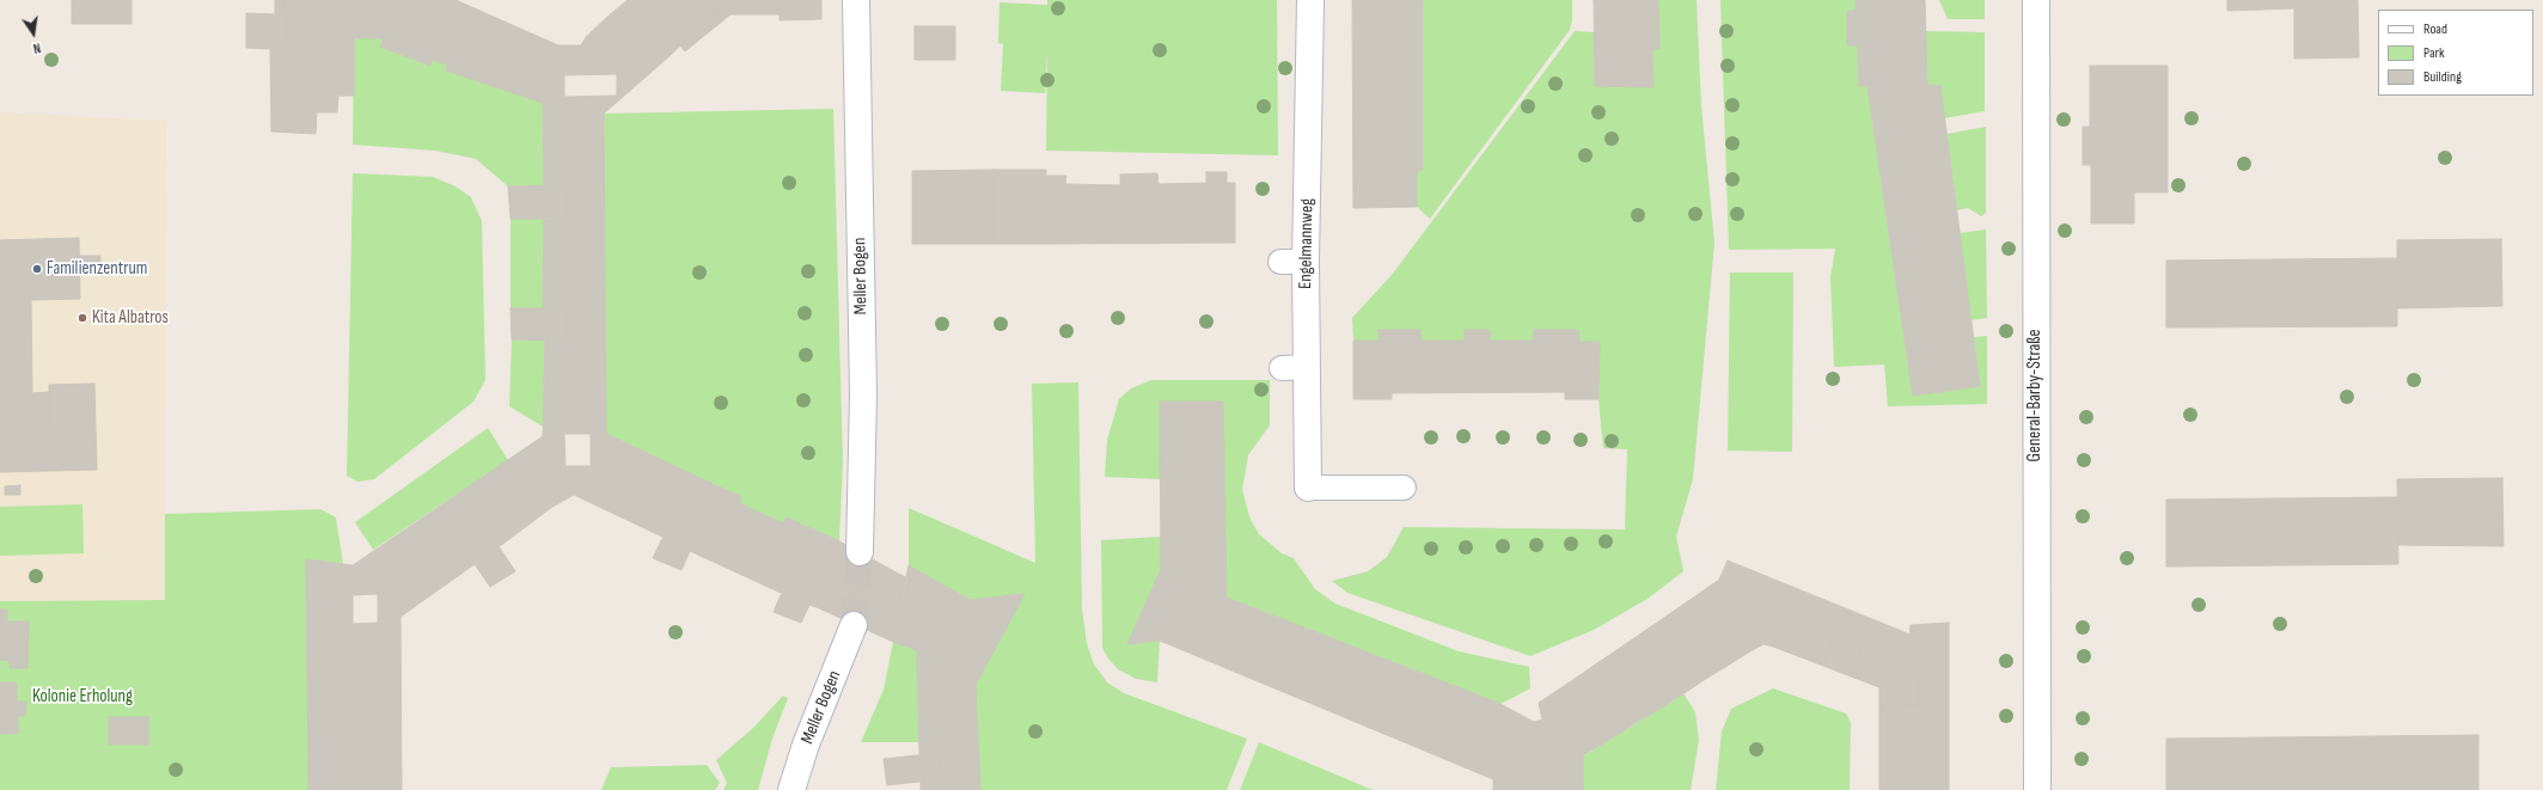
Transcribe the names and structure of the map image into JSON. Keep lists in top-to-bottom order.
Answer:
{
  "streets": {
    "street": ["Engelmannweg", "Meller Bogen", "General-Barby-Straße"]
  },
  "parks": ["Kolonie Erholung"],
  "places": ["Familienzentrum", "Kita Albatros"],
  "legend": ["Road", "Park", "Building"],
  "north": "bottom"
}
